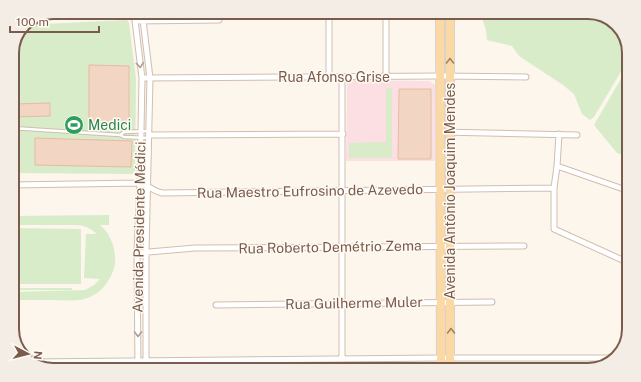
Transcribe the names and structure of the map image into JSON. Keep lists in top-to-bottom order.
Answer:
{
  "streets": {
    "main road": ["Avenida Antônio Joaquim Mendes"],
    "street": [
      "Rua Afonso Grise",
      "Rua Maestro Eufrosino de Azevedo",
      "Avenida Presidente Médici",
      "Rua Roberto Demétrio Zema",
      "Rua Guilherme Muler"
    ]
  },
  "crossings": [
    ["Rua Afonso Grise", "Avenida Antônio Joaquim Mendes"],
    ["Rua Afonso Grise", "Avenida Presidente Médici"],
    ["Rua Maestro Eufrosino de Azevedo", "Avenida Antônio Joaquim Mendes"],
    ["Rua Maestro Eufrosino de Azevedo", "Avenida Presidente Médici"],
    ["Avenida Antônio Joaquim Mendes", "Rua Roberto Demétrio Zema"],
    ["Avenida Antônio Joaquim Mendes", "Rua Guilherme Muler"],
    ["Avenida Presidente Médici", "Rua Roberto Demétrio Zema"]
  ],
  "places": {
    "sports": ["Medici"]
  },
  "scale_bar": "100 m",
  "north": "right"
}
